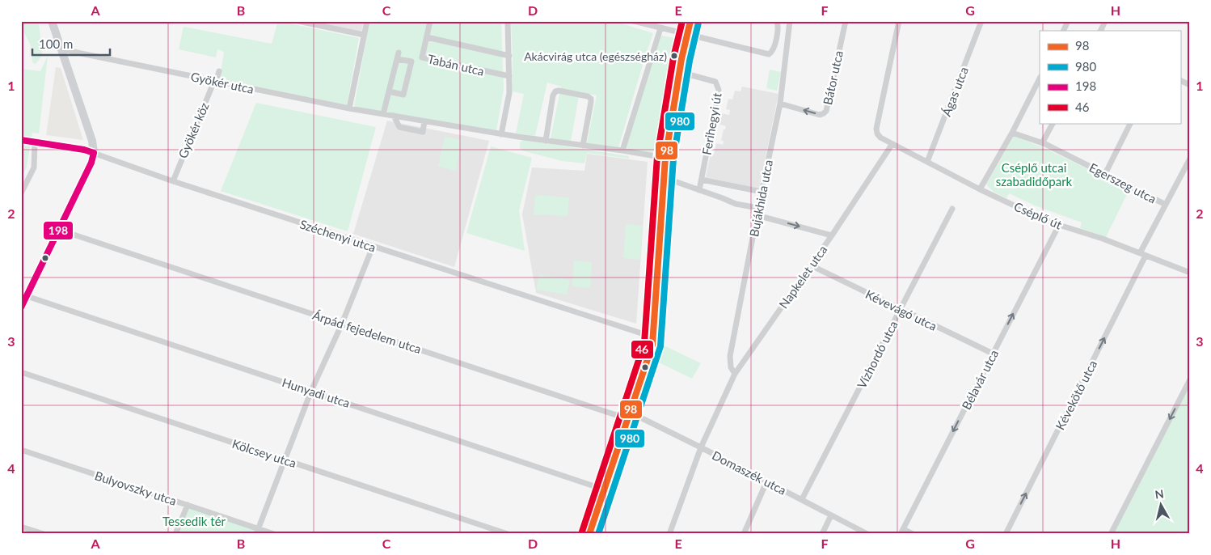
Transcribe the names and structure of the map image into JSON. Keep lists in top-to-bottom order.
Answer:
{
  "streets": {
    "street": [
      "Tabán utca",
      "Bátor utca",
      "Gyökér utca",
      "Ágas utca",
      "Ferihegyi út",
      "Gyökér köz",
      "Egerszeg utca",
      "Bujákhida utca",
      "Cséplő út",
      "Széchenyi utca",
      "Napkelet utca",
      "Kévevágó utca",
      "Árpád fejedelem utca",
      "Vízhordó utca",
      "Bélavár utca",
      "Hunyadi utca",
      "Kévekötő utca",
      "Kölcsey utca",
      "Domaszék utca",
      "Bulyovszky utca"
    ]
  },
  "crossings": [
    ["Bátor utca", "Bujákhida utca"],
    ["Gyökér utca", "Gyökér köz"],
    ["Ágas utca", "Cséplő út"],
    ["Gyökér köz", "Széchenyi utca"],
    ["Egerszeg utca", "Kévekötő utca"],
    ["Bujákhida utca", "Napkelet utca"],
    ["Cséplő út", "Napkelet utca"],
    ["Cséplő út", "Bélavár utca"],
    ["Cséplő út", "Kévekötő utca"],
    ["Napkelet utca", "Kévevágó utca"],
    ["Napkelet utca", "Domaszék utca"],
    ["Kévevágó utca", "Vízhordó utca"],
    ["Kévevágó utca", "Bélavár utca"],
    ["Árpád fejedelem utca", "Domaszék utca"],
    ["Vízhordó utca", "Domaszék utca"]
  ],
  "one_way": ["Kévekötő utca"],
  "parks": ["Cséplő utcai szabadidőpark", "Tessedik tér"],
  "places": ["Akácvirág utca (egészségház)"],
  "lines": [
    "transit line 98",
    "transit line 46",
    "transit line 980",
    "transit line 198"
  ],
  "legend": [
    "98",
    "980",
    "198",
    "46"
  ],
  "scale_bar": "100 m",
  "north": "top",
  "grid": {
    "columns": [
      "A",
      "B",
      "C",
      "D",
      "E",
      "F",
      "G",
      "H"
    ],
    "rows": [
      "1",
      "2",
      "3",
      "4"
    ]
  }
}
